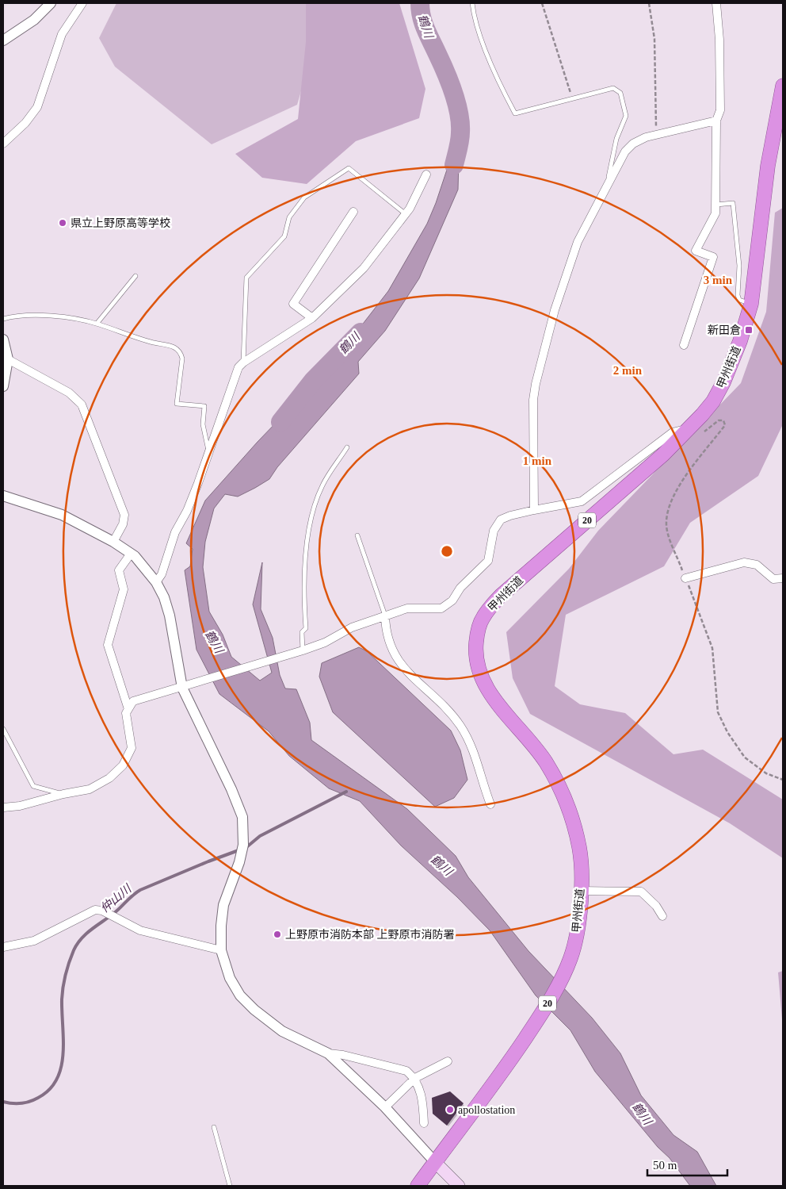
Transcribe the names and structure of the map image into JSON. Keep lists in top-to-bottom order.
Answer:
{
  "streets": {
    "highway": ["甲州街道", "20"]
  },
  "water": ["鶴川", "仲山川"],
  "places": {
    "other": ["県立上野原高等学校", "上野原市消防本部 上野原市消防署", "apollostation"],
    "transit": ["新田倉"]
  },
  "scale_bar": "50 m",
  "rings": ["3 min", "2 min", "1 min"]
}
